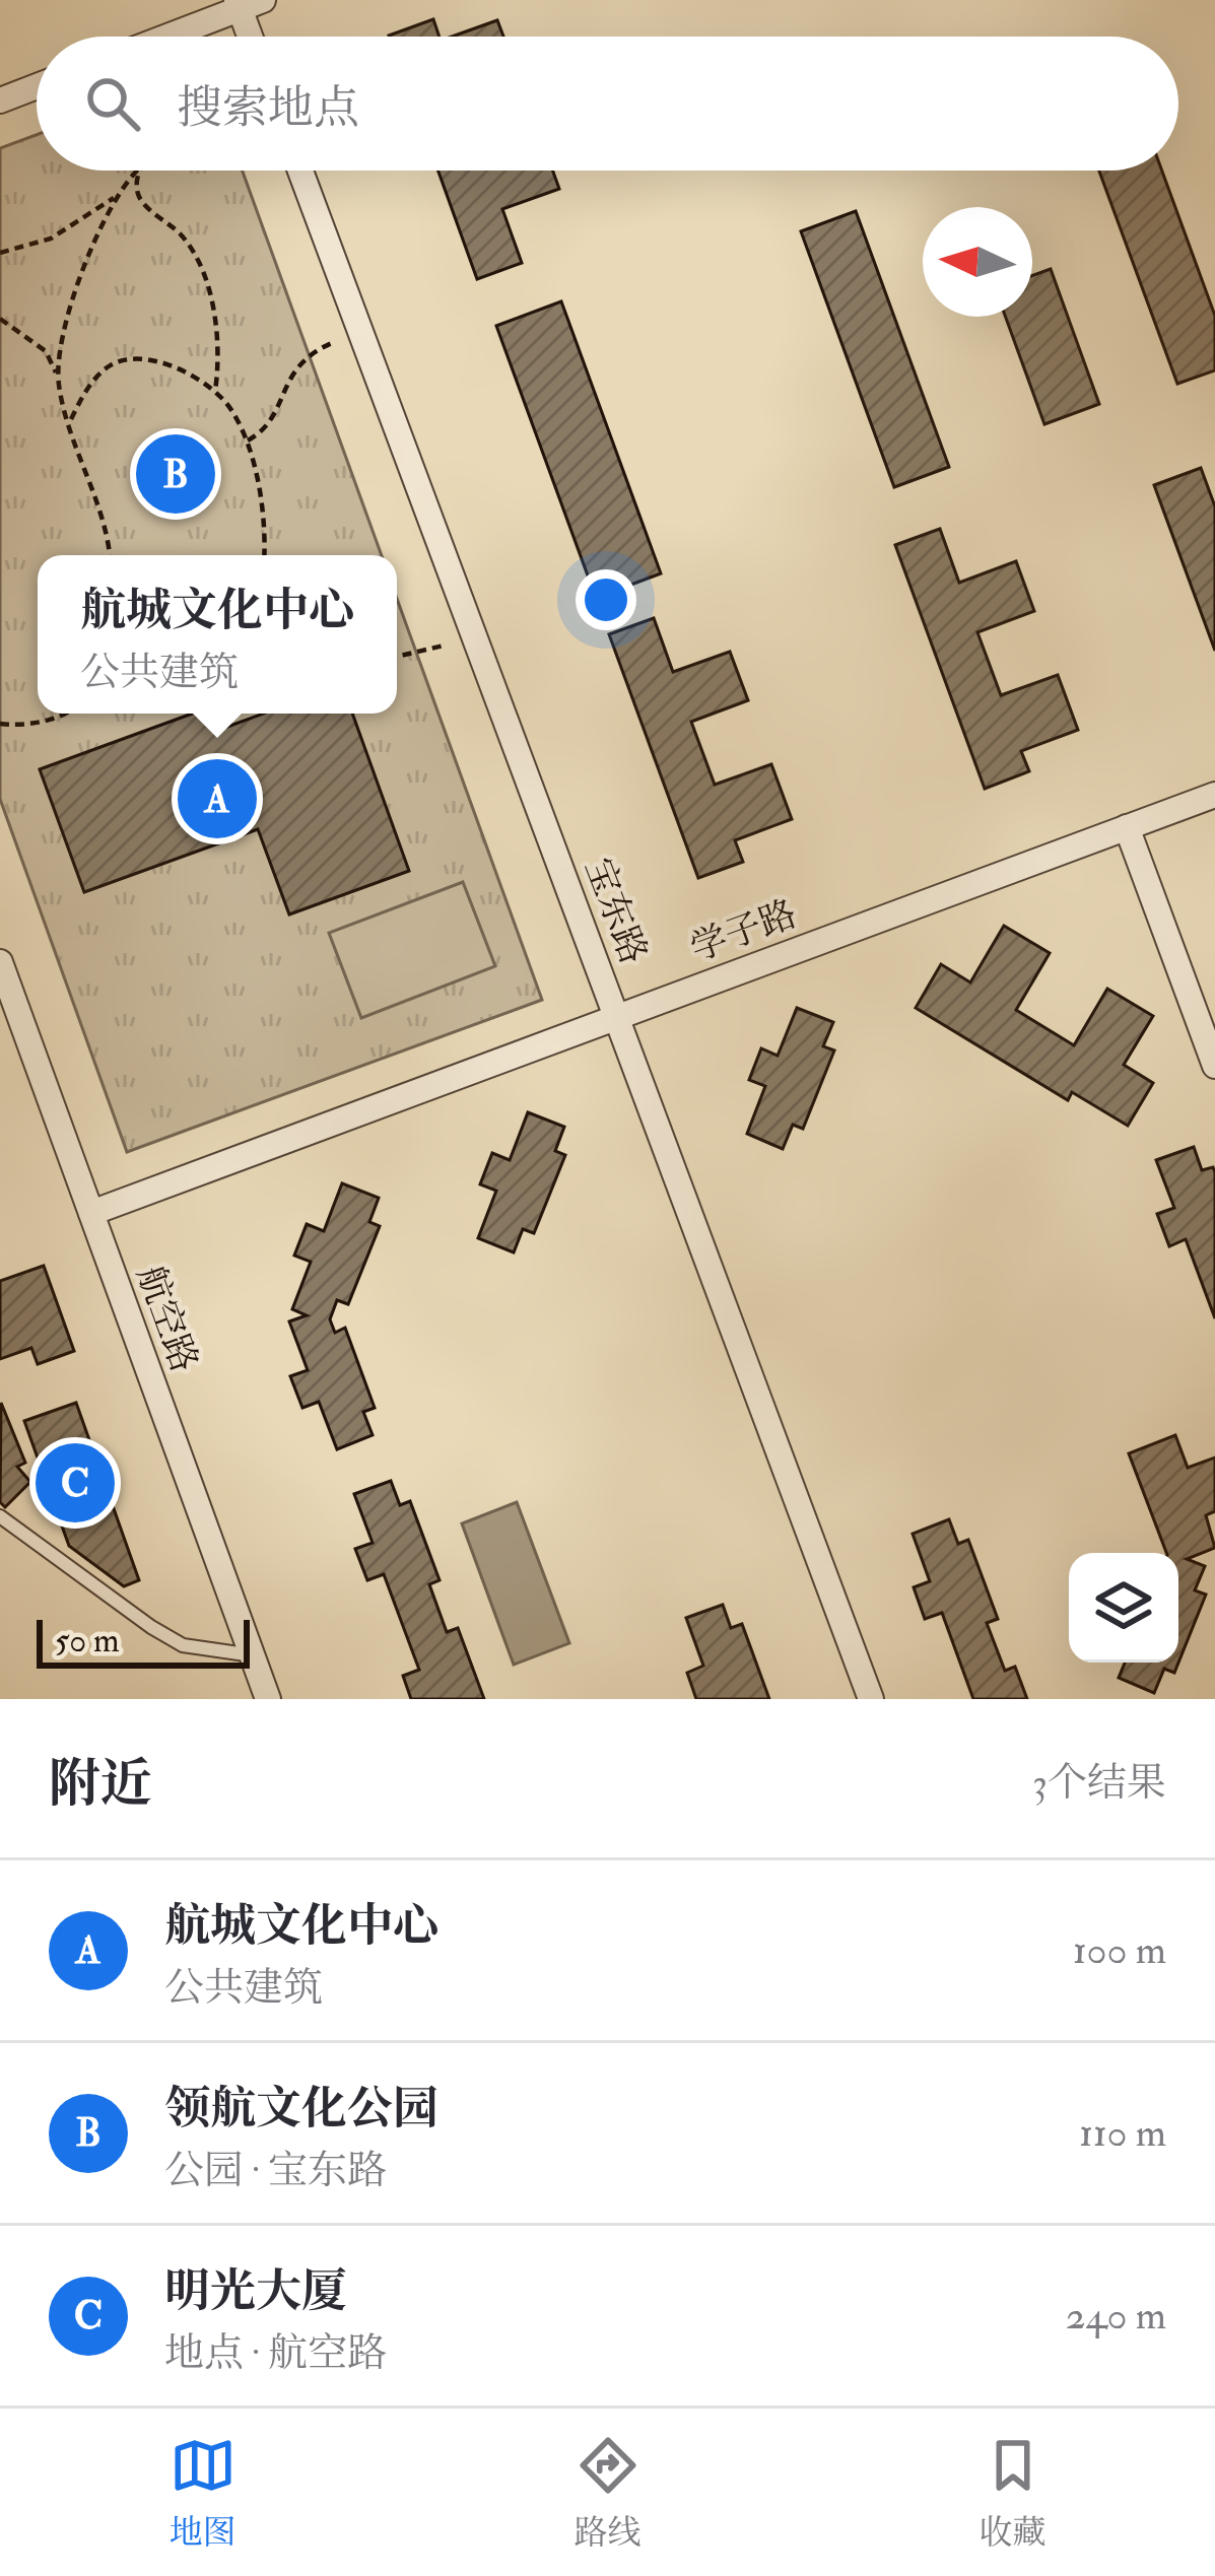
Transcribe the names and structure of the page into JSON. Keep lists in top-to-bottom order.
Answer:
{
  "streets": {
    "street": ["宝东路", "学子路", "航空路"]
  },
  "crossings": [
    ["宝东路", "学子路"],
    ["学子路", "航空路"]
  ],
  "scale_bar": "50 m",
  "north": "left",
  "page": {
    "search": "搜索地点",
    "pins": ["B", "A", "C"],
    "popup": ["航城文化中心", "公共建筑"],
    "scale": "50 m",
    "heading": ["附近", "3个结果"],
    "list": [
      {
        "mark": "A",
        "name": "航城文化中心",
        "note": "公共建筑",
        "value": "100 m"
      },
      {
        "mark": "B",
        "name": "领航文化公园",
        "note": "公园 · 宝东路",
        "value": "110 m"
      },
      {
        "mark": "C",
        "name": "明光大厦",
        "note": "地点 · 航空路",
        "value": "240 m"
      }
    ],
    "nav": ["地图", "路线", "收藏"]
  }
}
